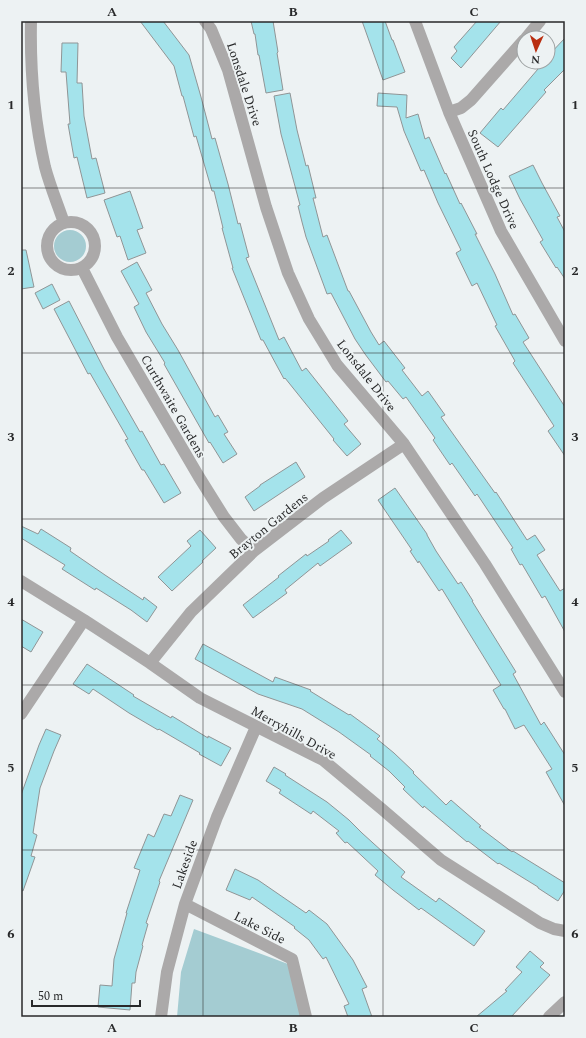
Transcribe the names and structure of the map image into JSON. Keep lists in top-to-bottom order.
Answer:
{
  "streets": {
    "street": [
      "Lonsdale Drive",
      "South Lodge Drive",
      "Curthwaite Gardens",
      "Brayton Gardens",
      "Merryhills Drive",
      "Lakeside",
      "Lake Side"
    ]
  },
  "crossings": [
    ["Lonsdale Drive", "Brayton Gardens"],
    ["Curthwaite Gardens", "Brayton Gardens"],
    ["Brayton Gardens", "Merryhills Drive"],
    ["Merryhills Drive", "Lakeside"],
    ["Lakeside", "Lake Side"]
  ],
  "scale_bar": "50 m",
  "north": "bottom",
  "grid": {
    "columns": ["A", "B", "C"],
    "rows": [
      "1",
      "2",
      "3",
      "4",
      "5",
      "6"
    ]
  }
}
